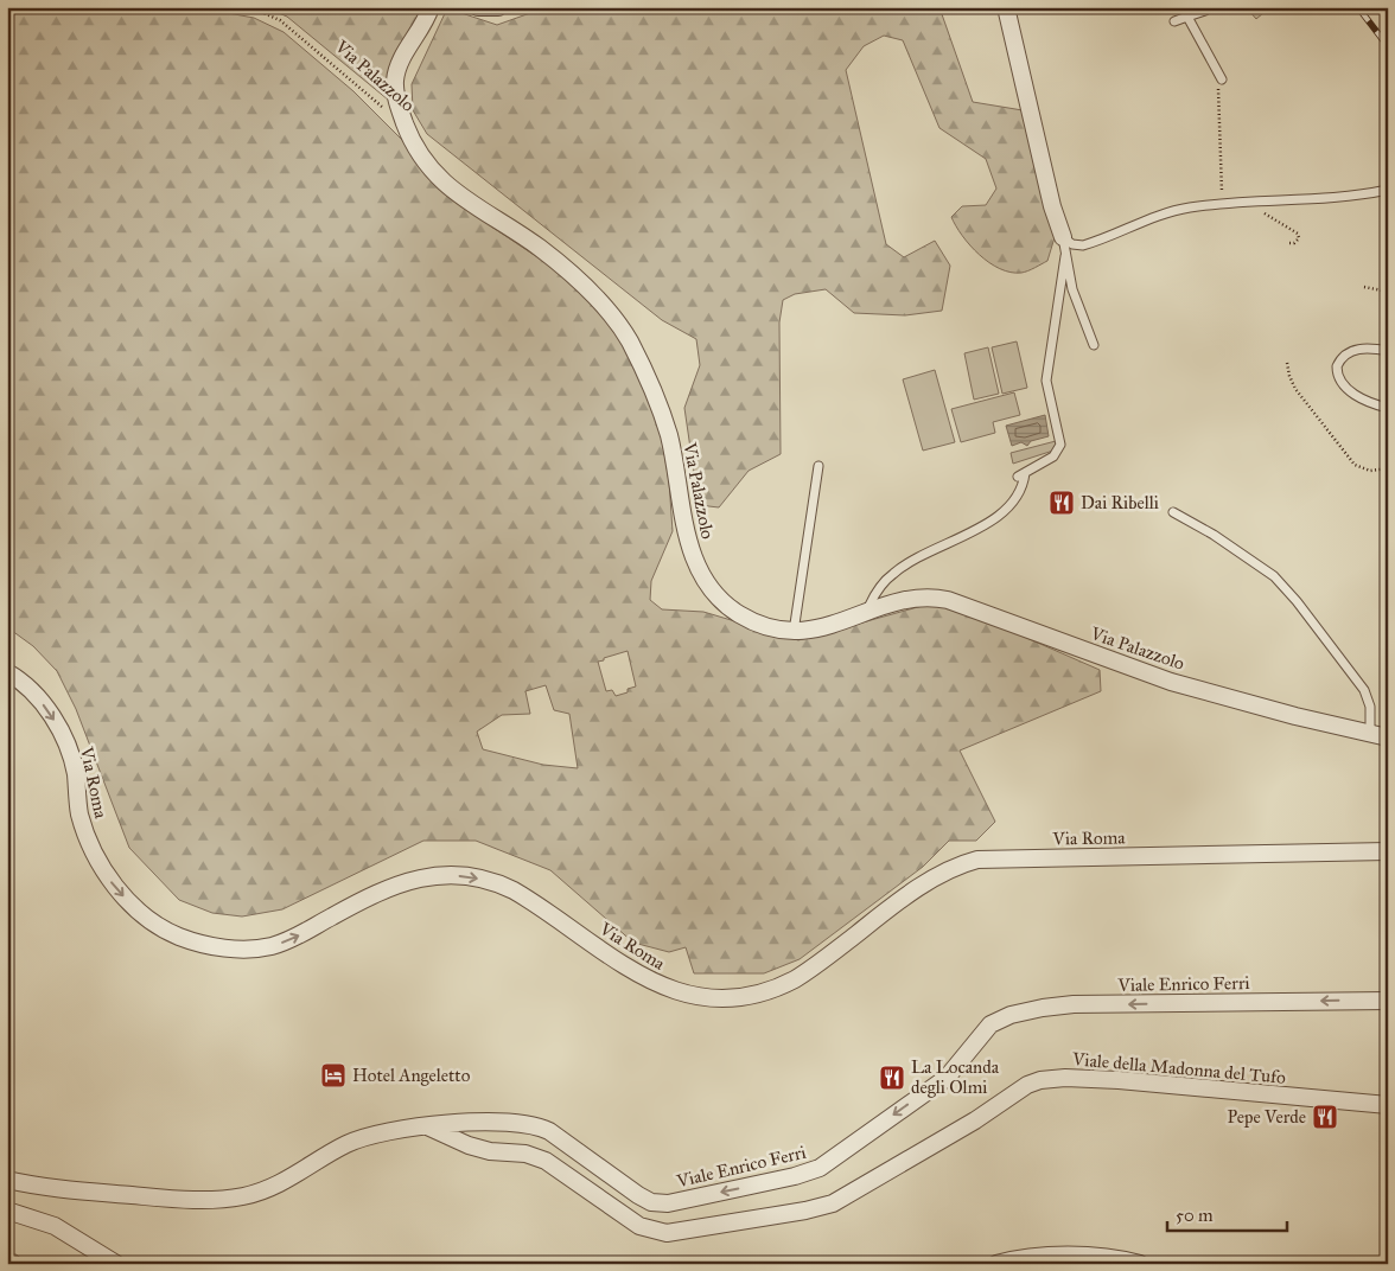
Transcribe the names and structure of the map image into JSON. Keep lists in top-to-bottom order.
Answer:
{
  "streets": {
    "street": [
      "Via Palazzolo",
      "Via Roma",
      "Viale Enrico Ferri",
      "Viale della Madonna del Tufo"
    ]
  },
  "crossings": [
    ["Viale Enrico Ferri", "Viale della Madonna del Tufo"]
  ],
  "one_way": ["Via Roma", "Viale Enrico Ferri"],
  "places": {
    "restaurant": ["Dai Ribelli", "La Locanda degli Olmi", "Pepe Verde"],
    "hotel": ["Hotel Angeletto"]
  },
  "scale_bar": "50 m"
}
